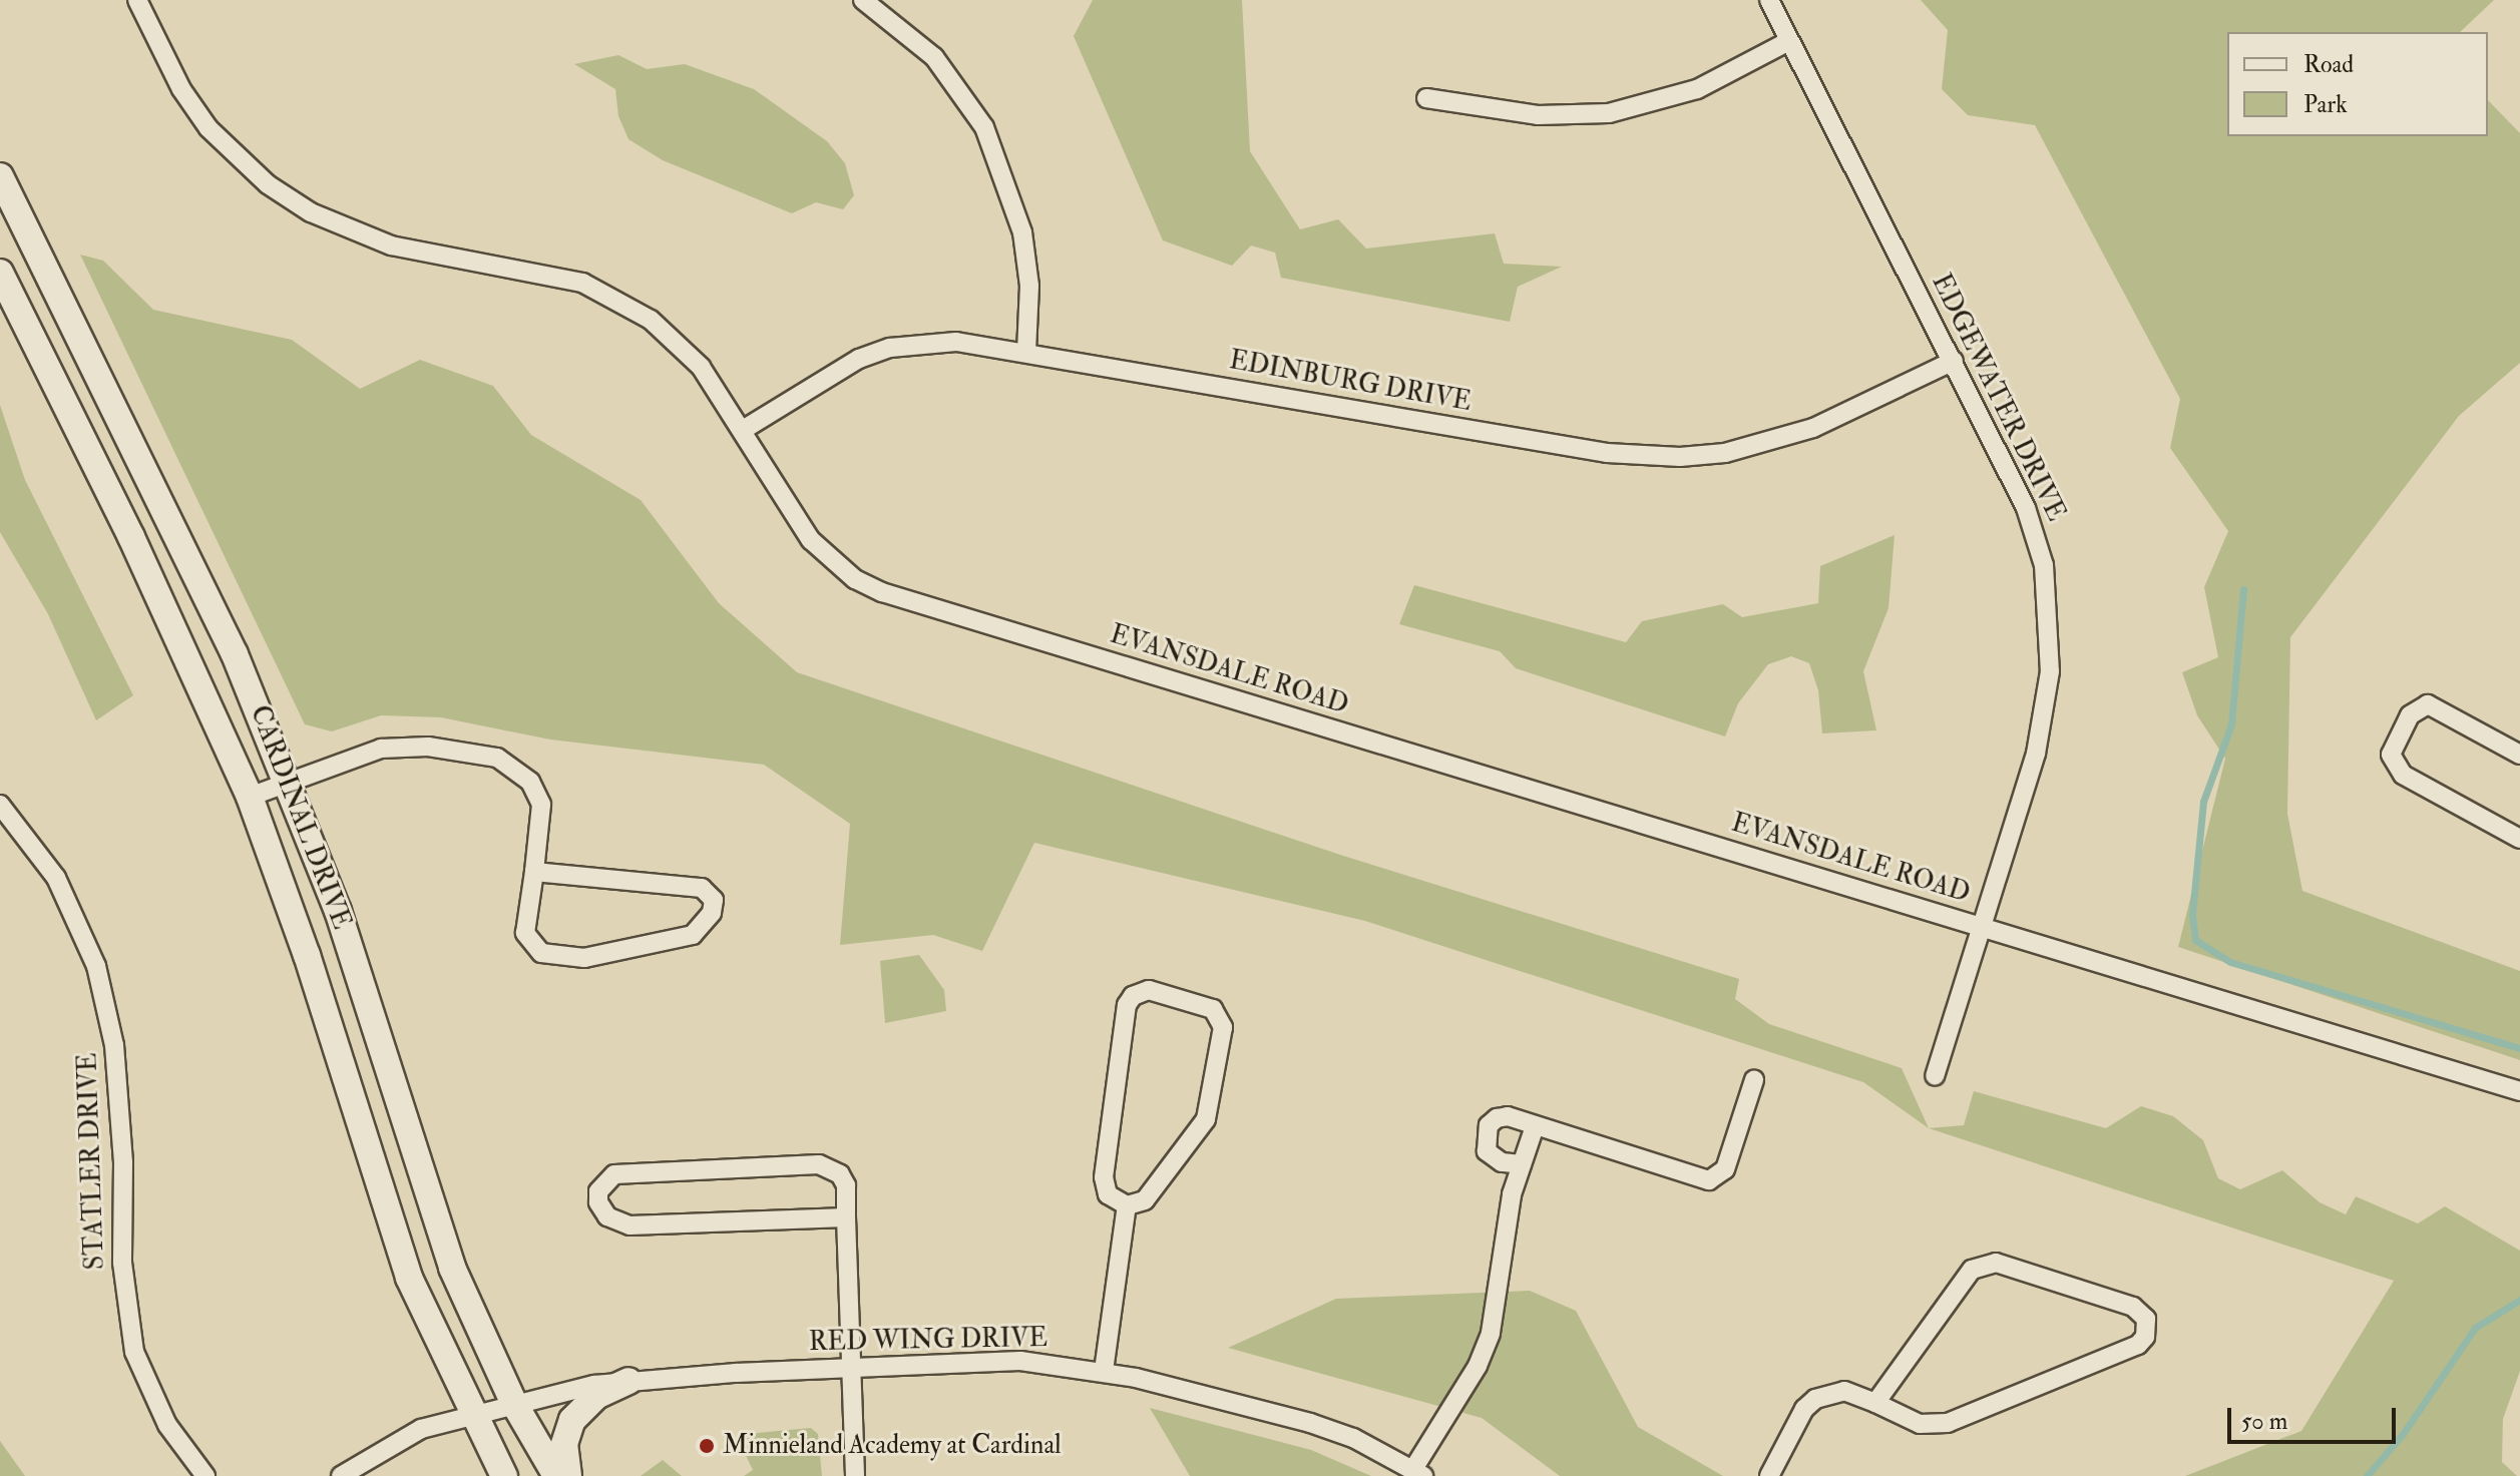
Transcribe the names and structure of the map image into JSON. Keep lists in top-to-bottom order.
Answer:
{
  "streets": {
    "main road": ["CARDINAL DRIVE"],
    "street": [
      "EDINBURG DRIVE",
      "EDGEWATER DRIVE",
      "EVANSDALE ROAD",
      "STATLER DRIVE",
      "RED WING DRIVE"
    ]
  },
  "crossings": [
    ["EDINBURG DRIVE", "EDGEWATER DRIVE"],
    ["EDINBURG DRIVE", "EVANSDALE ROAD"],
    ["EDGEWATER DRIVE", "EVANSDALE ROAD"],
    ["CARDINAL DRIVE", "RED WING DRIVE"]
  ],
  "places": ["Minnieland Academy at Cardinal"],
  "legend": ["Road", "Park"],
  "scale_bar": "50 m"
}
